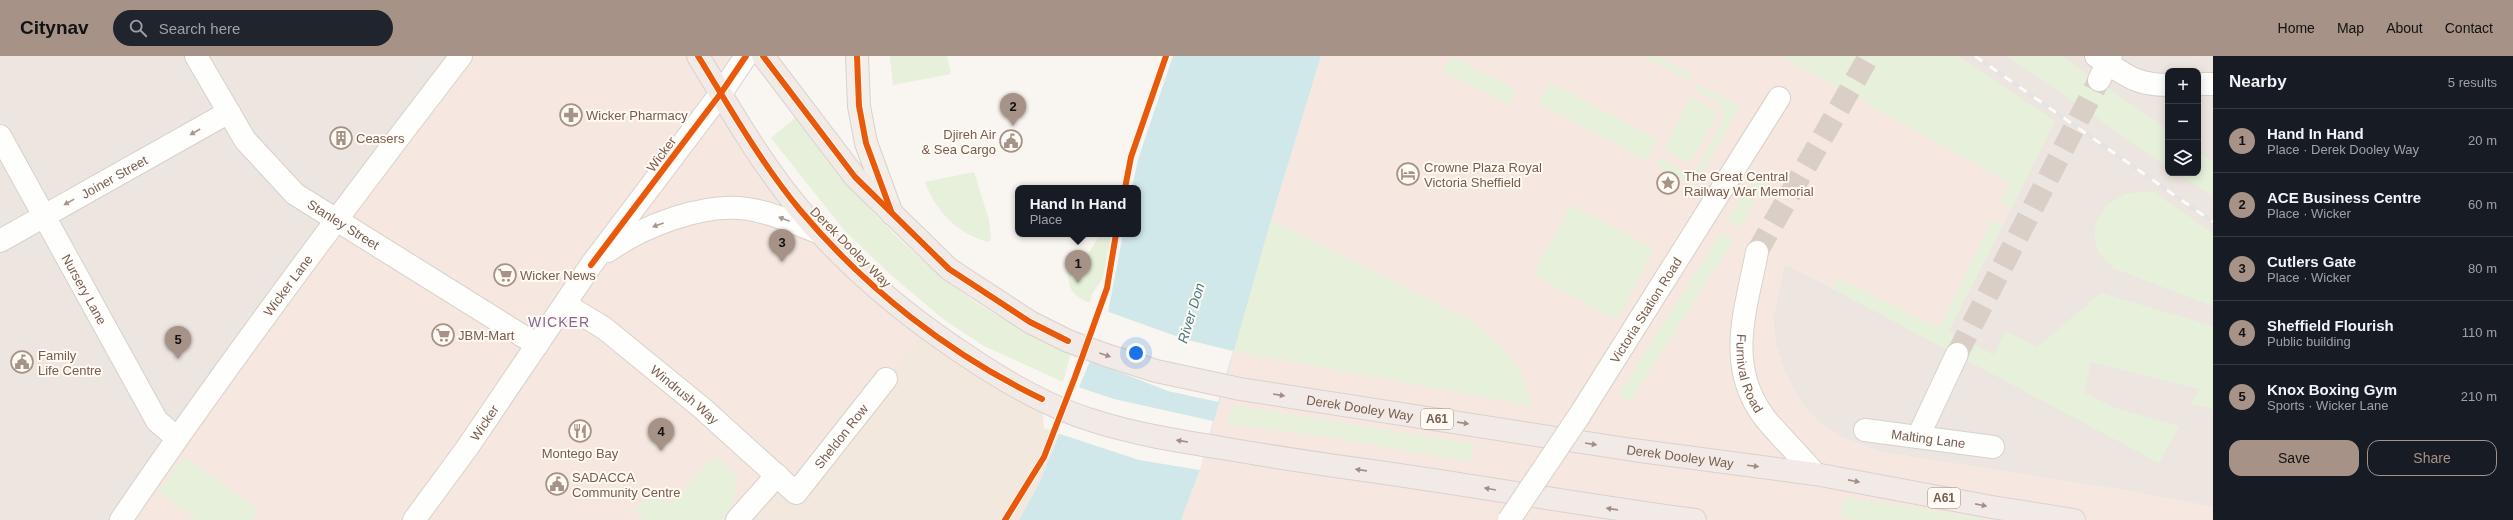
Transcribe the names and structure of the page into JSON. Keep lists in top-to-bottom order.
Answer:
{
  "streets": {
    "highway": ["Derek Dooley Way", "A61"],
    "street": [
      "Wicker",
      "Joiner Street",
      "Stanley Street",
      "Wicker Lane",
      "Nursery Lane",
      "Victoria Station Road",
      "Furnival Road",
      "Windrush Way",
      "Sheldon Row",
      "Malting Lane"
    ]
  },
  "crossings": [
    ["Wicker", "Stanley Street"],
    ["Wicker", "Derek Dooley Way"],
    ["Wicker", "Windrush Way"],
    ["Joiner Street", "Stanley Street"],
    ["Joiner Street", "Nursery Lane"],
    ["Stanley Street", "Wicker Lane"],
    ["Derek Dooley Way", "Furnival Road"],
    ["Wicker Lane", "Nursery Lane"],
    ["Windrush Way", "Sheldon Row"]
  ],
  "one_way": ["Joiner Street"],
  "districts": ["WICKER"],
  "water": ["River Don"],
  "places": {
    "pharmacy": ["Wicker Pharmacy"],
    "building": ["Ceasers"],
    "public building": ["Djireh Air & Sea Cargo", "Family Life Centre", "SADACCA Community Centre"],
    "hotel": ["Crowne Plaza Royal Victoria Sheffield"],
    "place": ["The Great Central Railway War Memorial"],
    "supermarket": ["Wicker News", "JBM-Mart"],
    "restaurant": ["Montego Bay"]
  },
  "page": {
    "header": "Citynav",
    "search": "Search here",
    "nav": [
      "Home",
      "Map",
      "About",
      "Contact"
    ],
    "heading": ["Nearby", "5 results"],
    "map_buttons": ["+", "−"],
    "pins": [
      "2",
      "3",
      "1",
      "5",
      "4"
    ],
    "list": [
      {
        "mark": "1",
        "name": "Hand In Hand",
        "note": "Place · Derek Dooley Way",
        "value": "20 m"
      },
      {
        "mark": "2",
        "name": "ACE Business Centre",
        "note": "Place · Wicker",
        "value": "60 m"
      },
      {
        "mark": "3",
        "name": "Cutlers Gate",
        "note": "Place · Wicker",
        "value": "80 m"
      },
      {
        "mark": "4",
        "name": "Sheffield Flourish",
        "note": "Public building",
        "value": "110 m"
      },
      {
        "mark": "5",
        "name": "Knox Boxing Gym",
        "note": "Sports · Wicker Lane",
        "value": "210 m"
      }
    ],
    "popup": ["Hand In Hand", "Place"],
    "buttons": ["Save", "Share"]
  }
}
